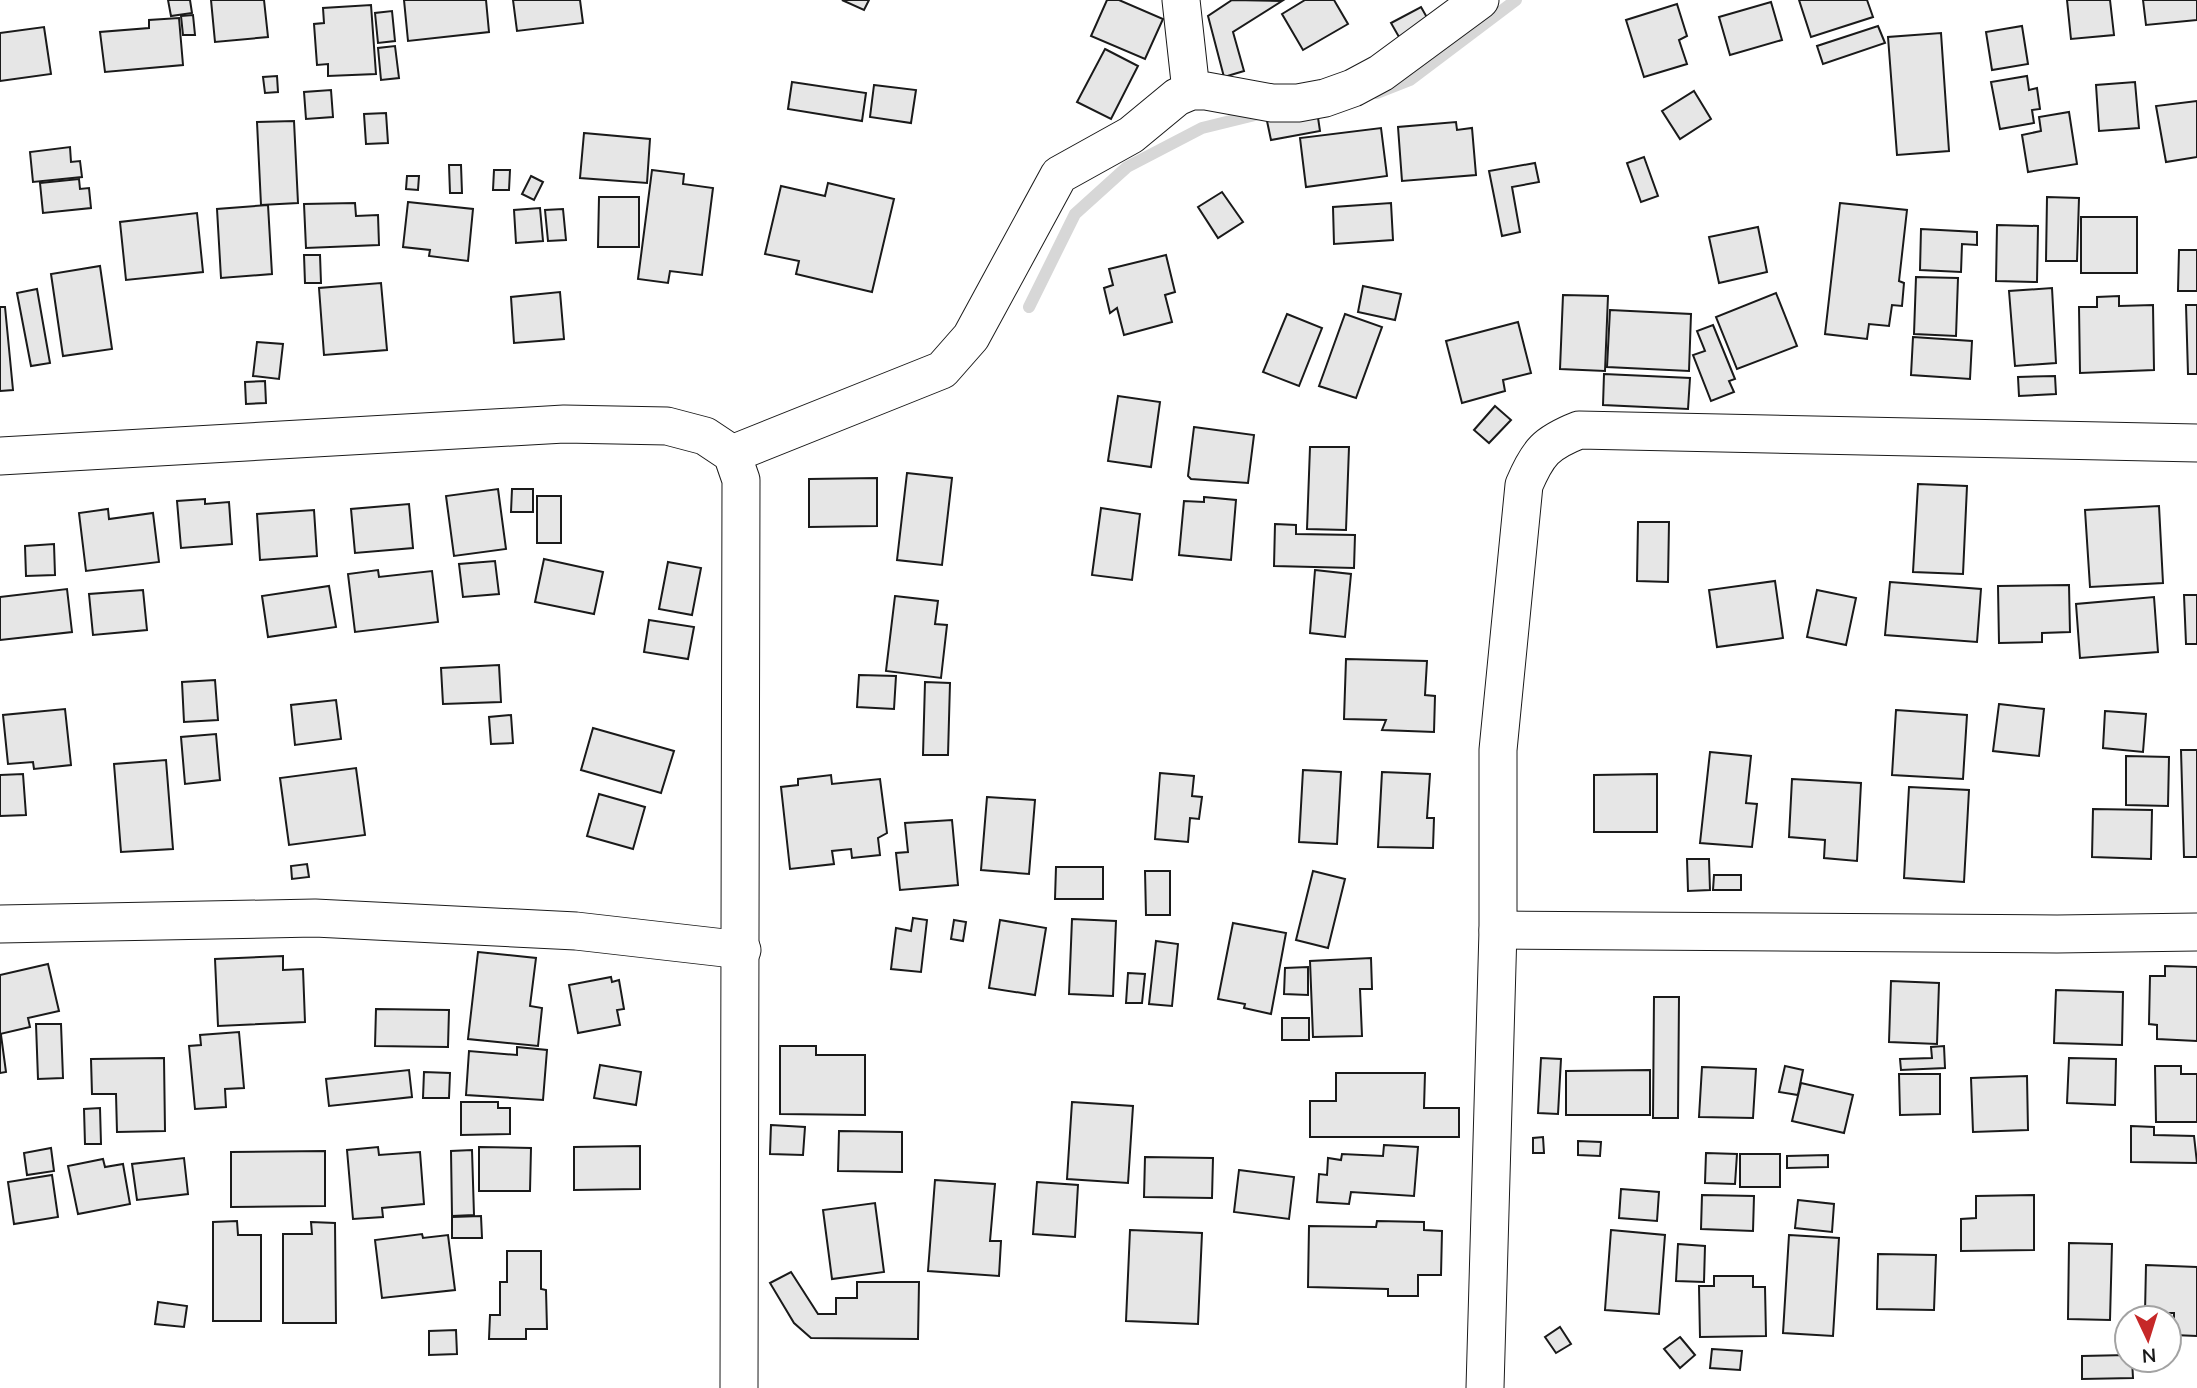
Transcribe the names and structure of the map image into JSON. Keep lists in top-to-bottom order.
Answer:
{
  "north": "bottom"
}
